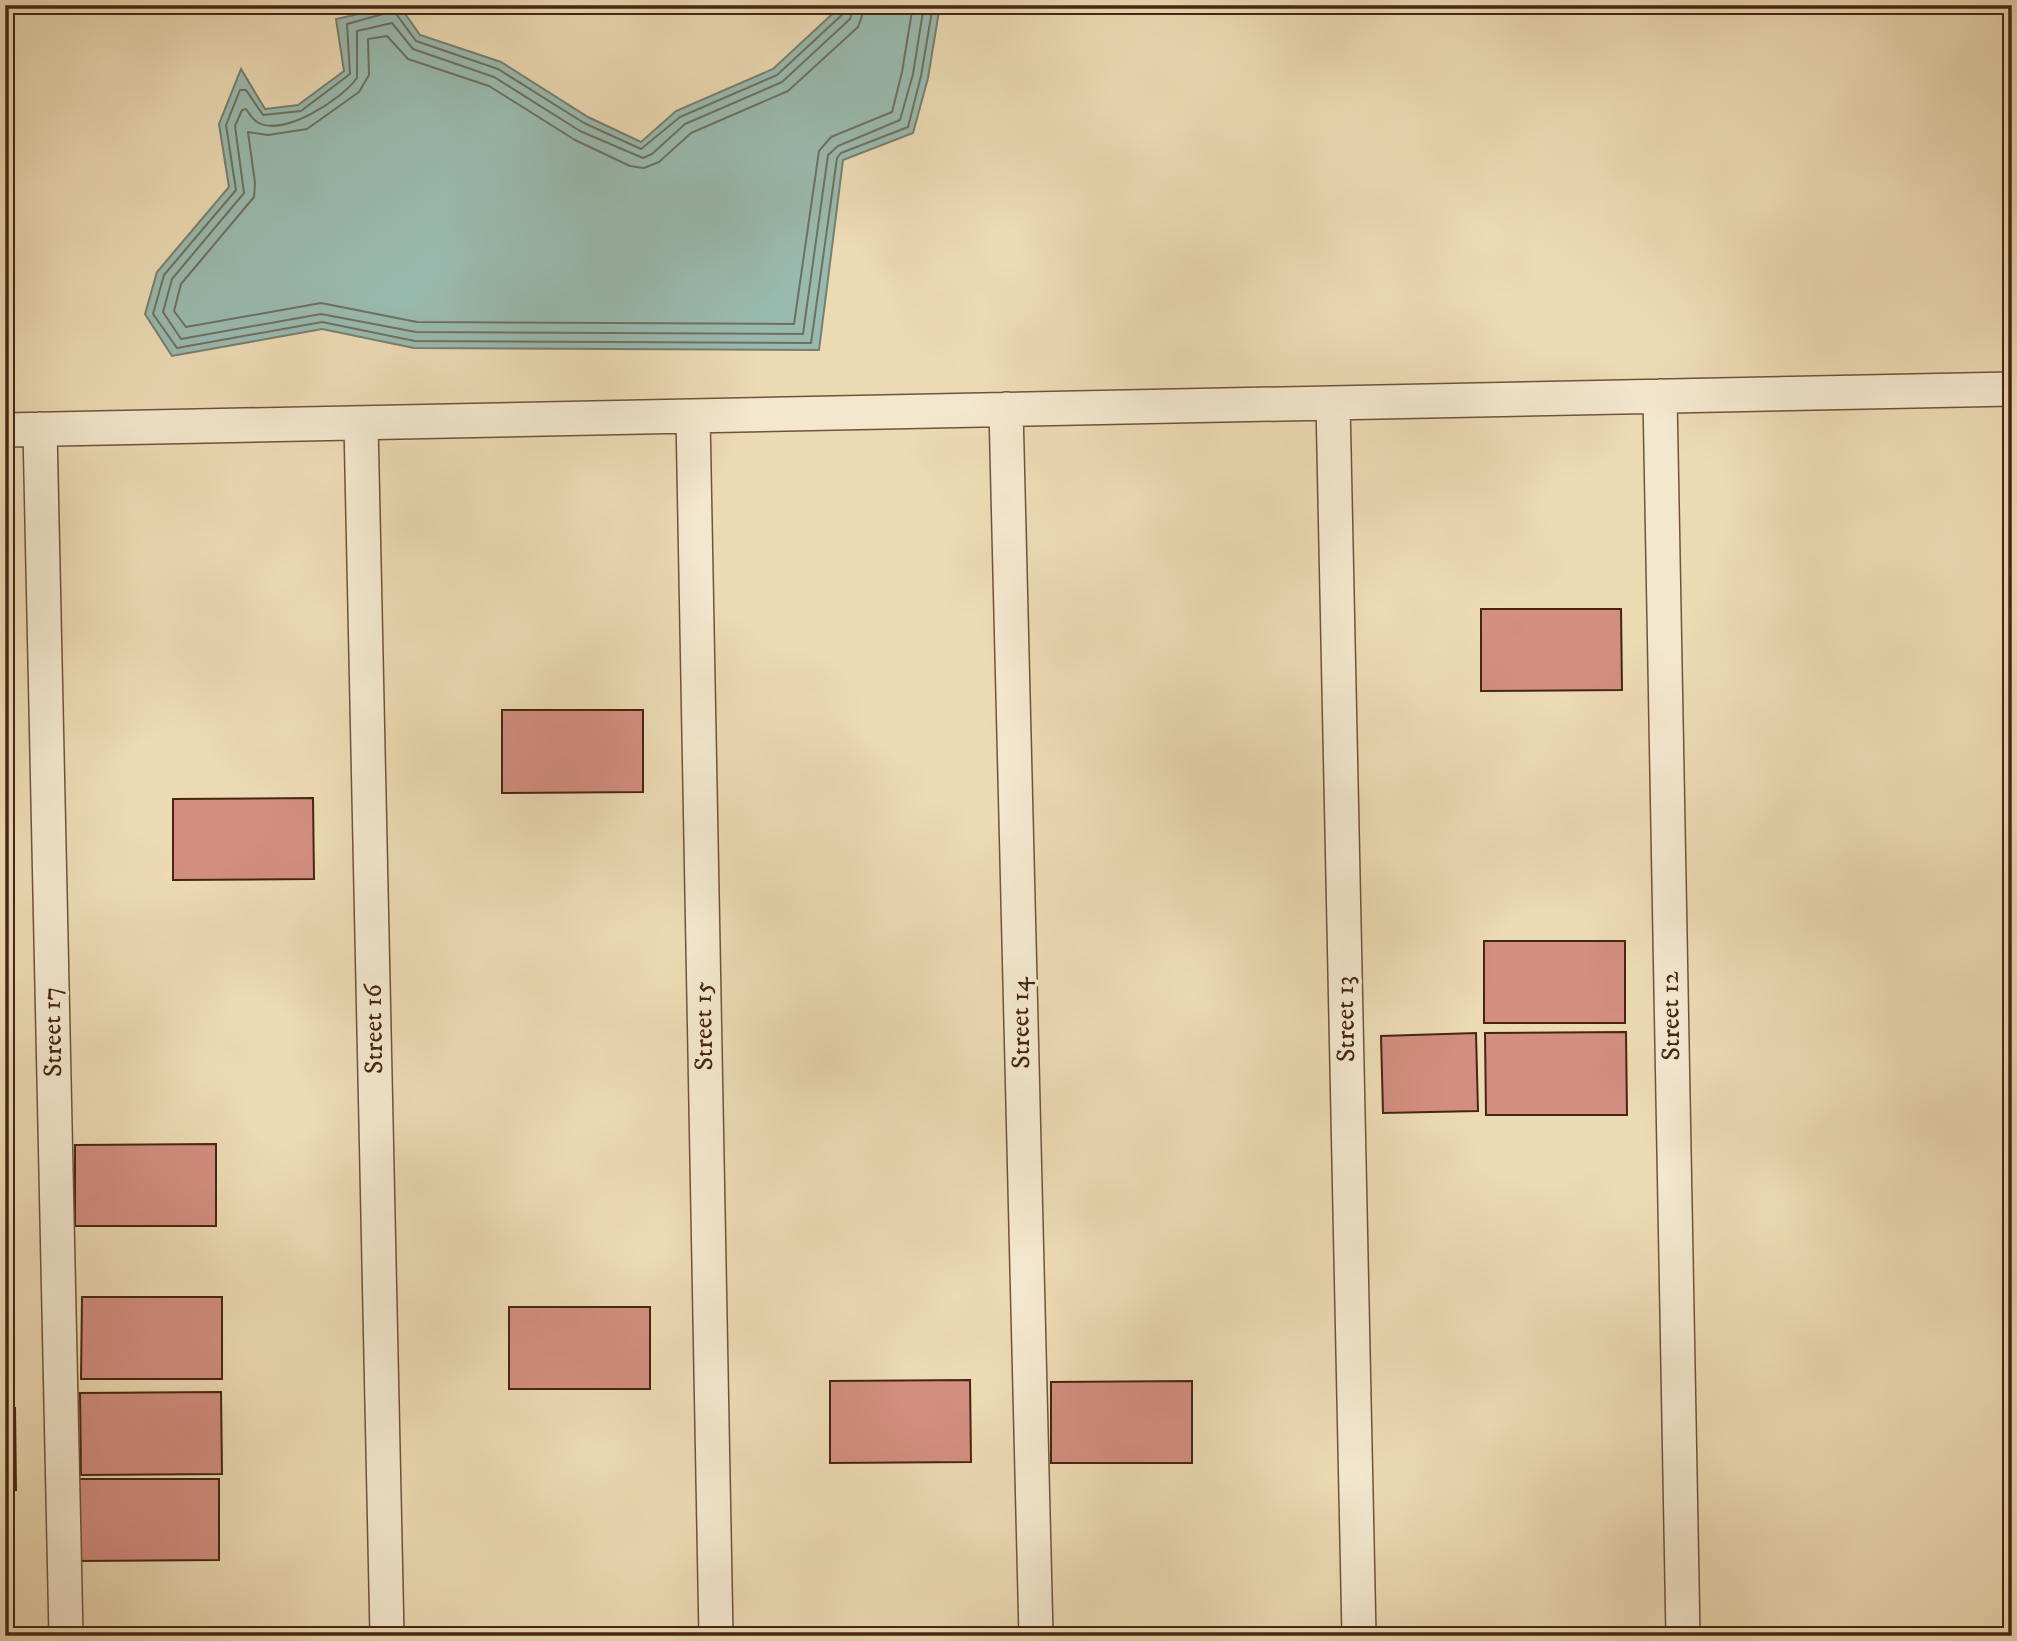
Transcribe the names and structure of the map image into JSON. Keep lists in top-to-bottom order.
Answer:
{
  "streets": {
    "street": [
      "Street 12",
      "Street 13",
      "Street 14",
      "Street 15",
      "Street 16",
      "Street 17"
    ]
  }
}
